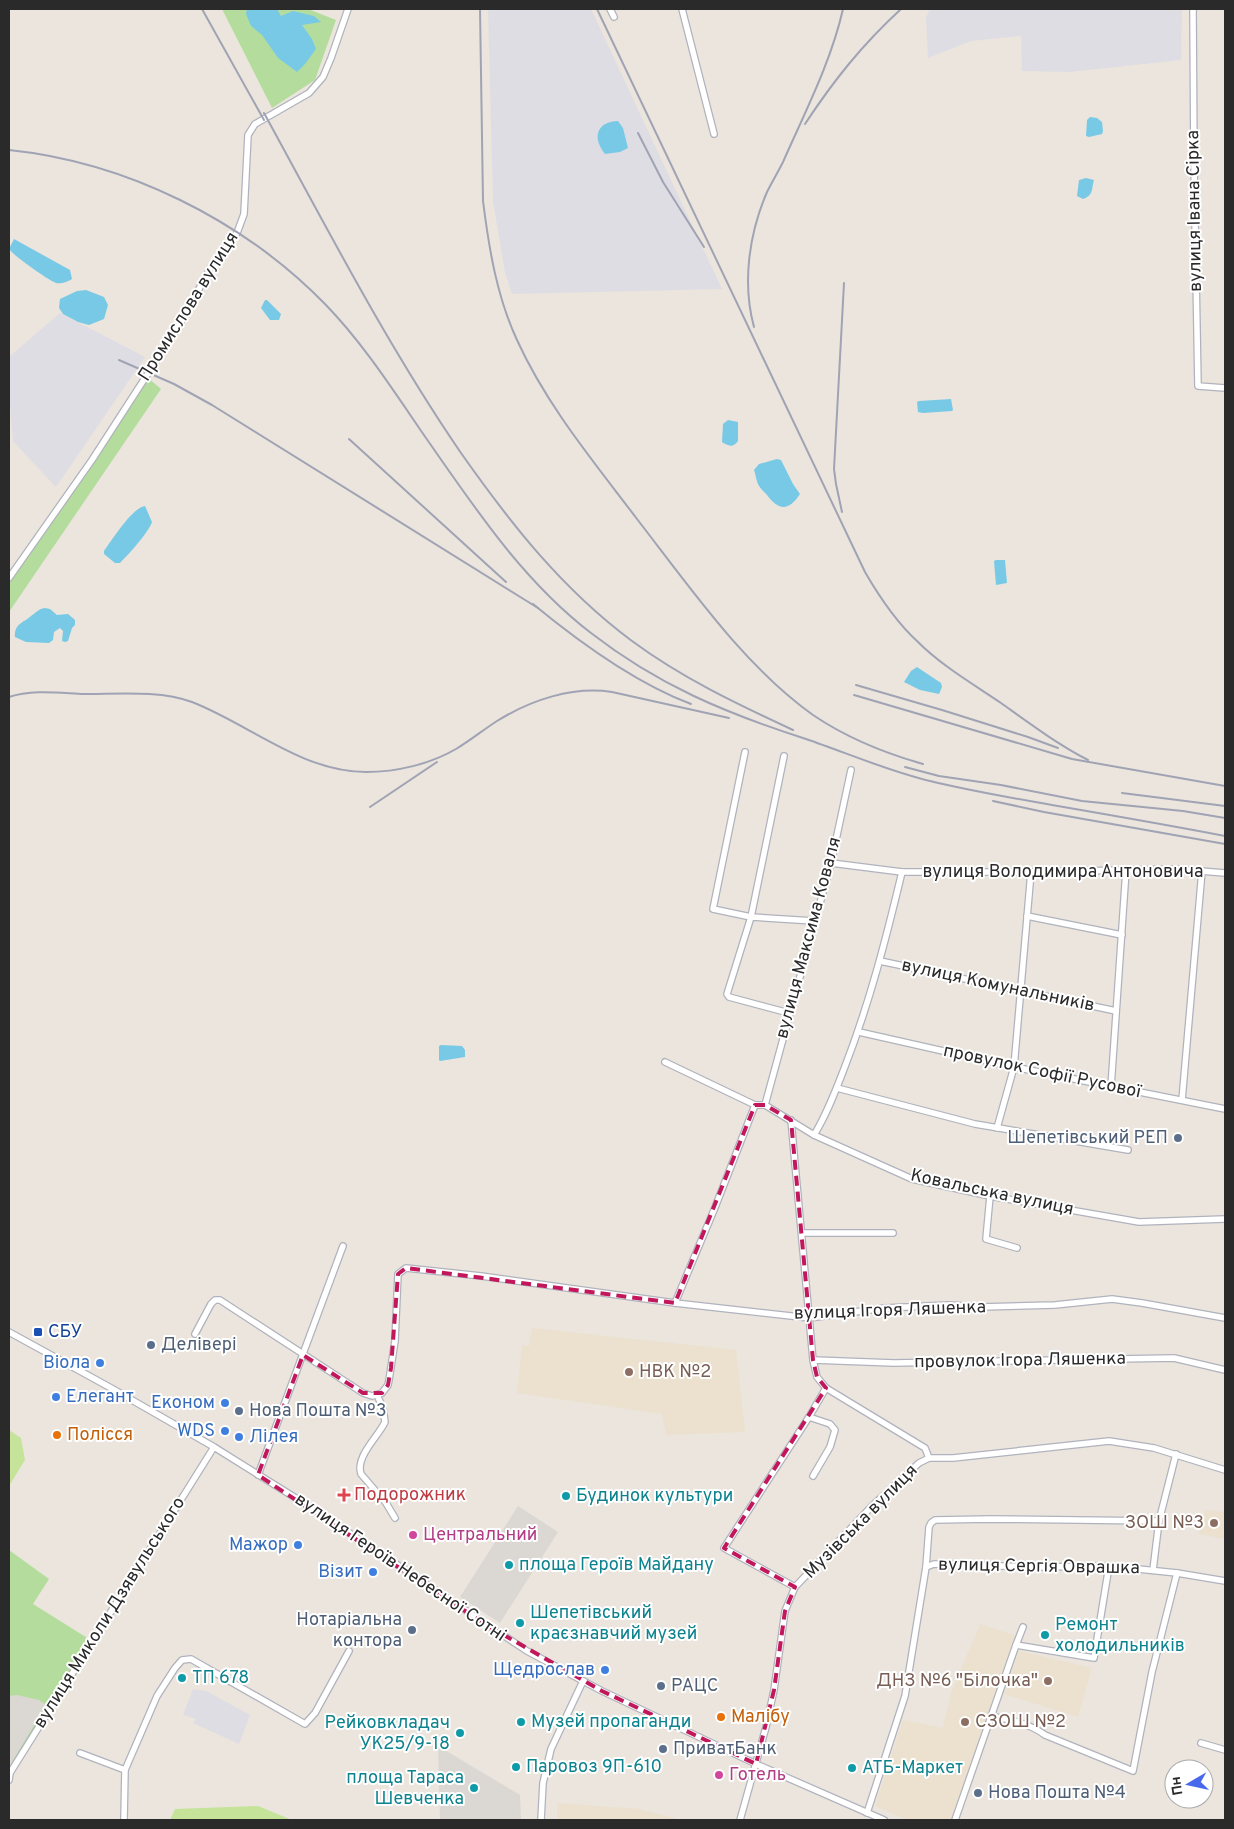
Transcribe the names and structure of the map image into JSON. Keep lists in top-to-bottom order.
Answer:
{
  "streets": {
    "street": [
      "вулиця Івана Сірка",
      "Промислова вулиця",
      "вулиця Володимира Антоновича",
      "вулиця Максима Коваля",
      "вулиця Комунальників",
      "провулок Софії Русової",
      "Ковальська вулиця",
      "вулиця Ігоря Ляшенка",
      "провулок Ігора Ляшенка",
      "Музівська вулиця",
      "вулиця Сергія Оврашка",
      "вулиця Героїв Небесної Сотні",
      "вулиця Миколи Дзявульського"
    ]
  },
  "crossings": [
    ["вулиця Володимира Антоновича", "вулиця Максима Коваля"],
    ["вулиця Максима Коваля", "Ковальська вулиця"],
    ["Музівська вулиця", "вулиця Героїв Небесної Сотні"],
    ["вулиця Сергія Оврашка", "вулиця Героїв Небесної Сотні"],
    ["вулиця Героїв Небесної Сотні", "вулиця Миколи Дзявульського"]
  ],
  "places": {
    "other": [
      "Шепетівський РЕП",
      "Делівері",
      "Віола",
      "НВК №2",
      "Елегант",
      "Економ",
      "Нова Пошта №3",
      "WDS",
      "Полісся",
      "Лілея",
      "Будинок культури",
      "ЗОШ №3",
      "Центральний",
      "Мажор",
      "площа Героїв Майдану",
      "Візит",
      "Шепетівський краєзнавчий музей",
      "Нотаріальна контора",
      "Ремонт холодильників",
      "Щедрослав",
      "ТП 678",
      "ДНЗ №6 \"Білочка\"",
      "РАЦС",
      "Малібу",
      "Музей пропаганди",
      "СЗОШ №2",
      "Рейковкладач УК25/9-18",
      "ПриватБанк",
      "Паровоз 9П-610",
      "АТБ-Маркет",
      "Готель",
      "площа Тараса Шевченка",
      "Нова Пошта №4"
    ],
    "transit": ["СБУ"],
    "health": ["Подорожник"]
  },
  "north": "left"
}
